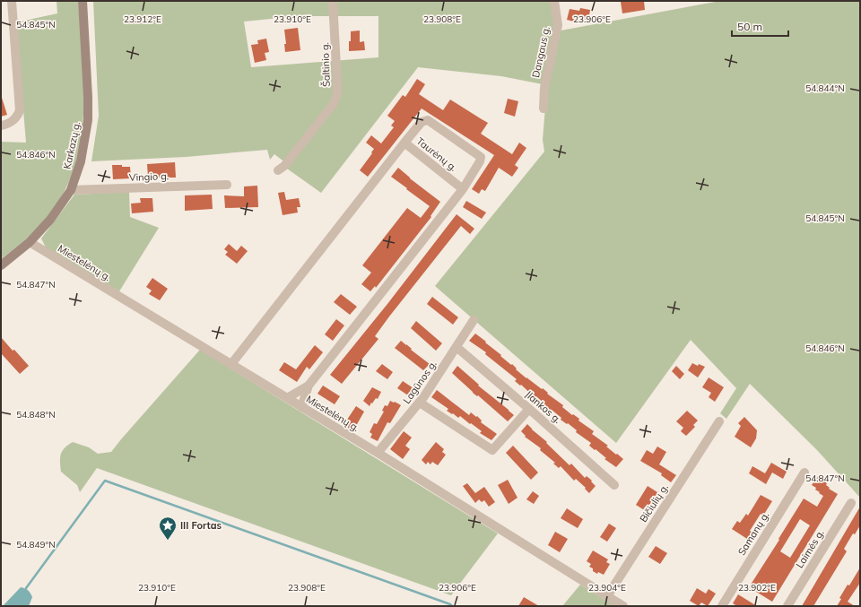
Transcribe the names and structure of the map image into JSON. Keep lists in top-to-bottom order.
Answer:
{
  "streets": {
    "main road": ["Karkazų g."],
    "street": [
      "Dangaus g.",
      "Šaltinio g.",
      "Taurėnų g.",
      "Vingio g.",
      "Miestelėnų g.",
      "Lagūnos g.",
      "Įlankos g.",
      "Bičiulių g.",
      "Samanų g.",
      "Laimės g."
    ]
  },
  "crossings": [
    ["Karkazų g.", "Vingio g."],
    ["Karkazų g.", "Miestelėnų g."],
    ["Taurėnų g.", "Miestelėnų g."],
    ["Miestelėnų g.", "Lagūnos g."],
    ["Miestelėnų g.", "Bičiulių g."],
    ["Lagūnos g.", "Įlankos g."]
  ],
  "places": {
    "place": ["III Fortas"]
  },
  "scale_bar": "50 m",
  "coordinates": [
    "23.912°E",
    "23.910°E",
    "23.908°E",
    "23.906°E",
    "54.845°N",
    "54.844°N",
    "54.846°N",
    "54.847°N",
    "54.848°N",
    "54.849°N",
    "23.904°E",
    "23.902°E"
  ]
}
